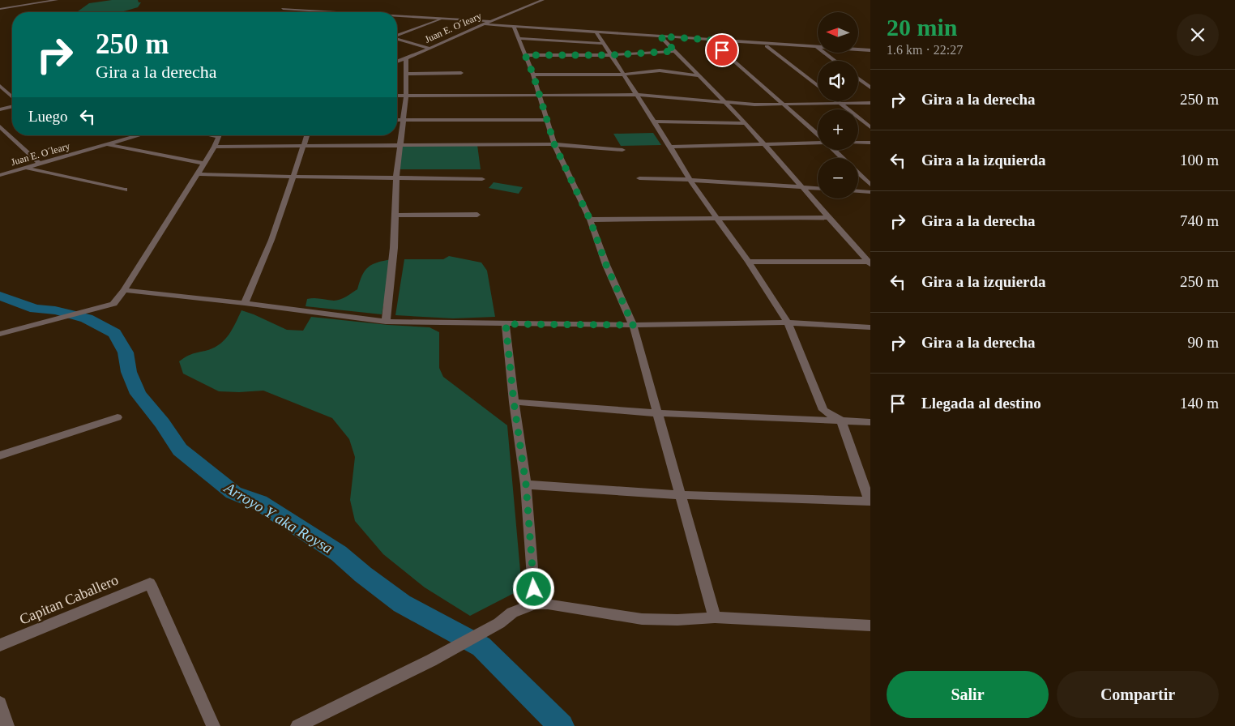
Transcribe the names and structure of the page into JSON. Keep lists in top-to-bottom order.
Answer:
{
  "streets": {
    "street": ["Juan E. O´leary", "Capitan Caballero"]
  },
  "water": ["Arroyo Y aka Roysa"],
  "north": "left",
  "page": {
    "heading": ["20 min", "1.6 km · 22:27"],
    "map_buttons": ["+", "−"],
    "turn": ["250 m", "Gira a la derecha"],
    "list": [
      {
        "name": "Gira a la derecha",
        "value": "250 m"
      },
      {
        "name": "Gira a la izquierda",
        "value": "100 m"
      },
      {
        "name": "Gira a la derecha",
        "value": "740 m"
      },
      {
        "name": "Gira a la izquierda",
        "value": "250 m"
      },
      {
        "name": "Gira a la derecha",
        "value": "90 m"
      },
      {
        "name": "Llegada al destino",
        "value": "140 m"
      }
    ],
    "then": "Luego",
    "buttons": ["Salir", "Compartir"]
  }
}
